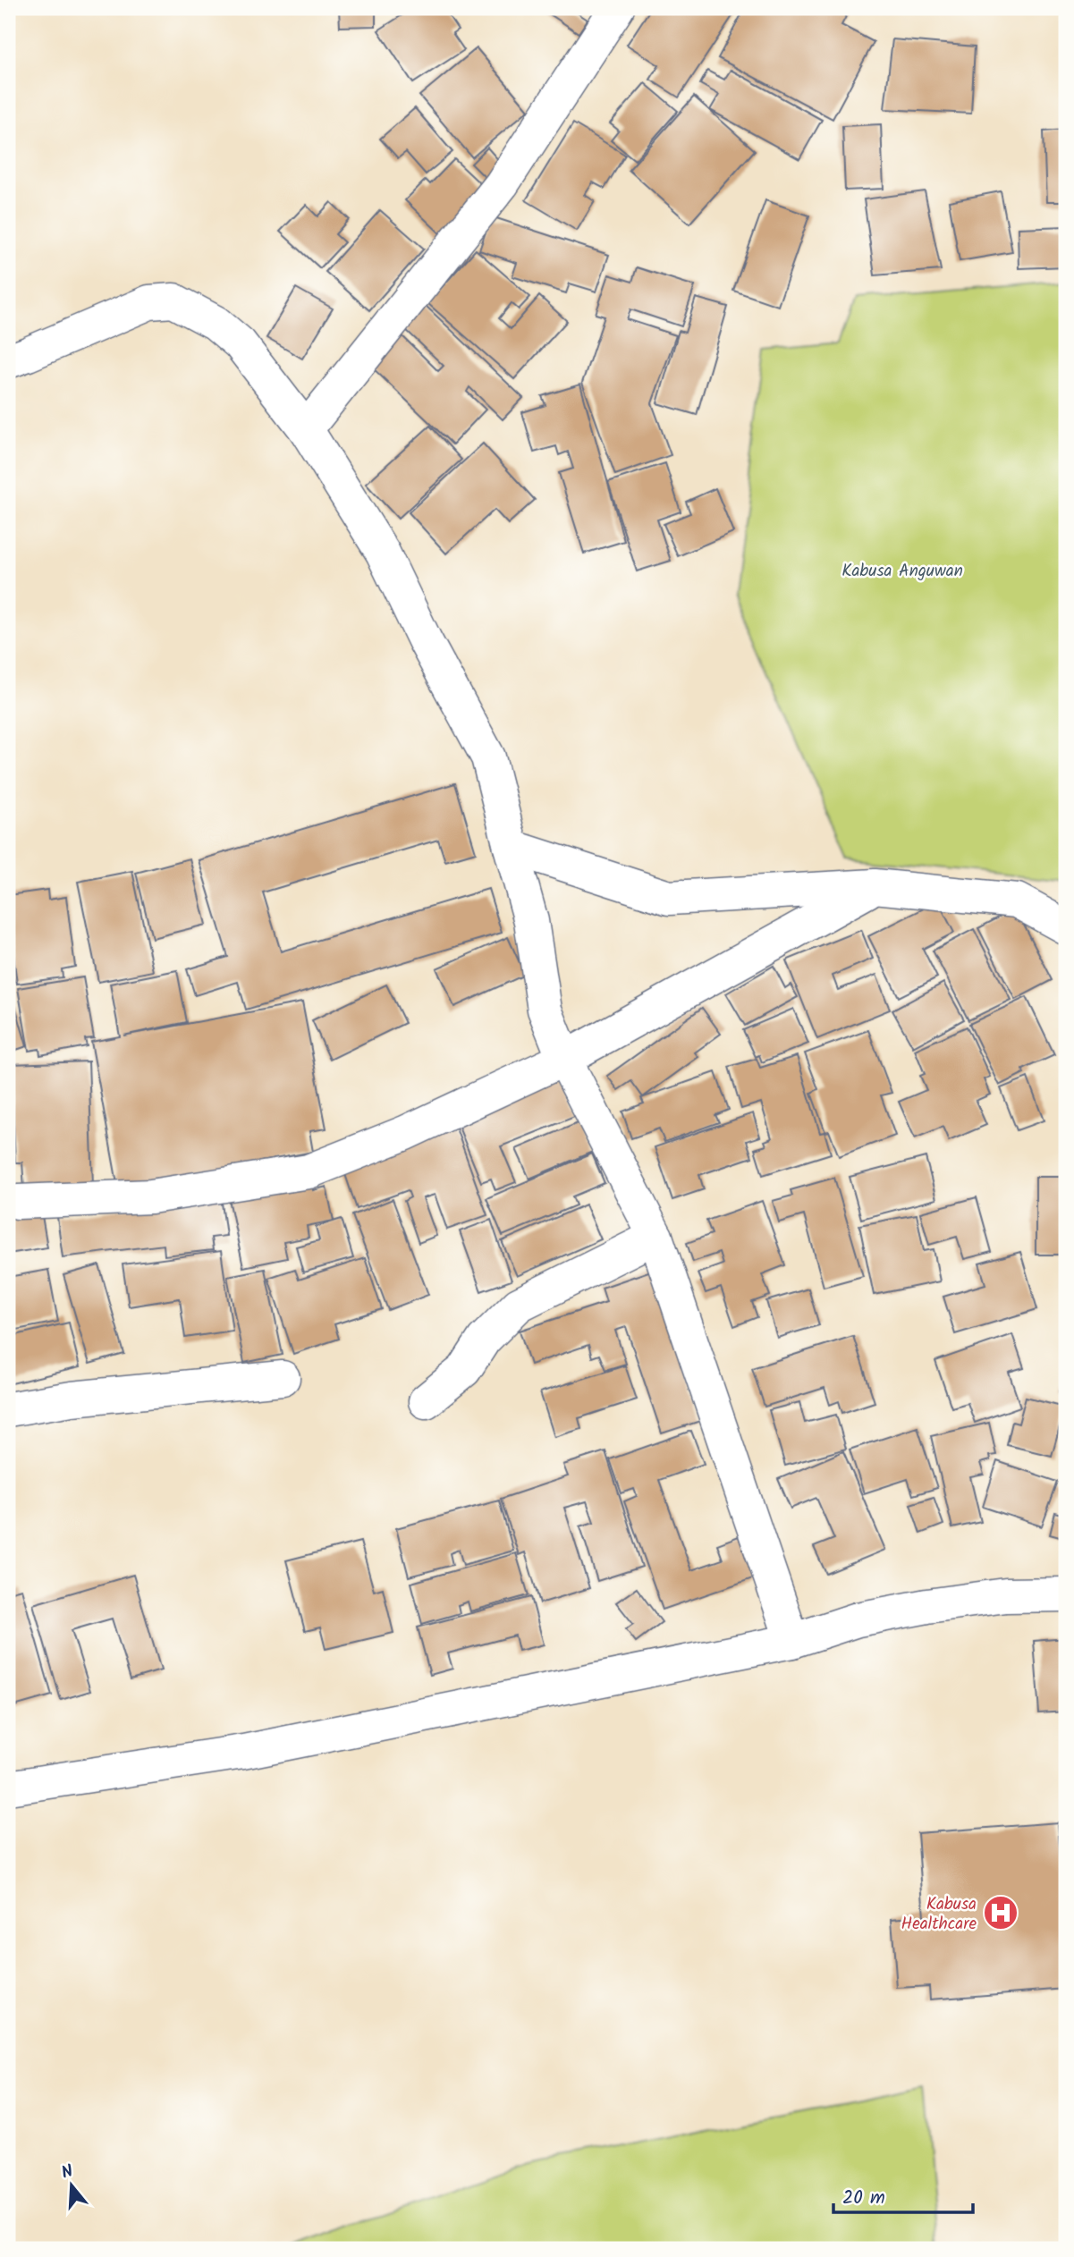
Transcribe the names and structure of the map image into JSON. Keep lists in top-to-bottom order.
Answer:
{
  "parks": ["Kabusa Anguwan"],
  "places": {
    "hospital": ["Kabusa Healthcare"]
  },
  "scale_bar": "20 m",
  "north": "top"
}
